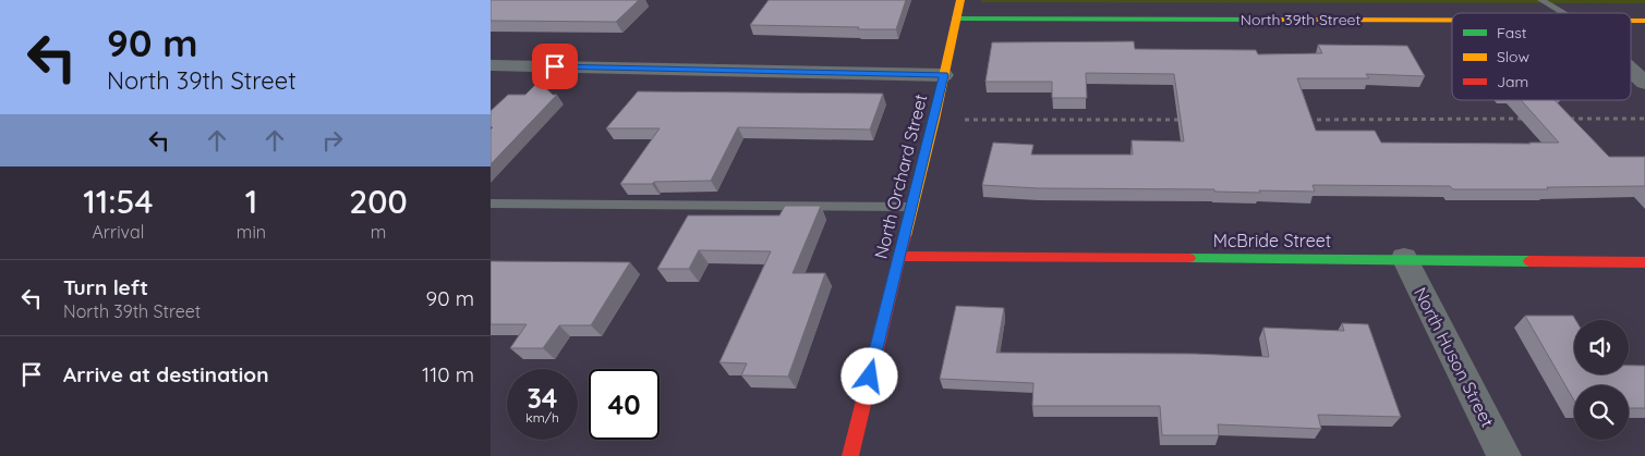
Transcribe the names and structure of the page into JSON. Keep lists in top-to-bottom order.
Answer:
{
  "streets": {
    "street": [
      "North 39th Street",
      "North Orchard Street",
      "McBride Street",
      "North Huson Street"
    ]
  },
  "crossings": [
    ["North 39th Street", "North Orchard Street"],
    ["North Orchard Street", "McBride Street"],
    ["McBride Street", "North Huson Street"]
  ],
  "legend": ["Fast", "Slow", "Jam"],
  "page": {
    "turn": ["90 m", "North 39th Street"],
    "eta": [
      "11:54",
      "Arrival",
      "1",
      "min",
      "200",
      "m"
    ],
    "list": [
      {
        "name": "Turn left",
        "note": "North 39th Street",
        "value": "90 m"
      },
      {
        "name": "Arrive at destination",
        "value": "110 m"
      }
    ],
    "speed": "34 km/h",
    "limit": "40"
  }
}
